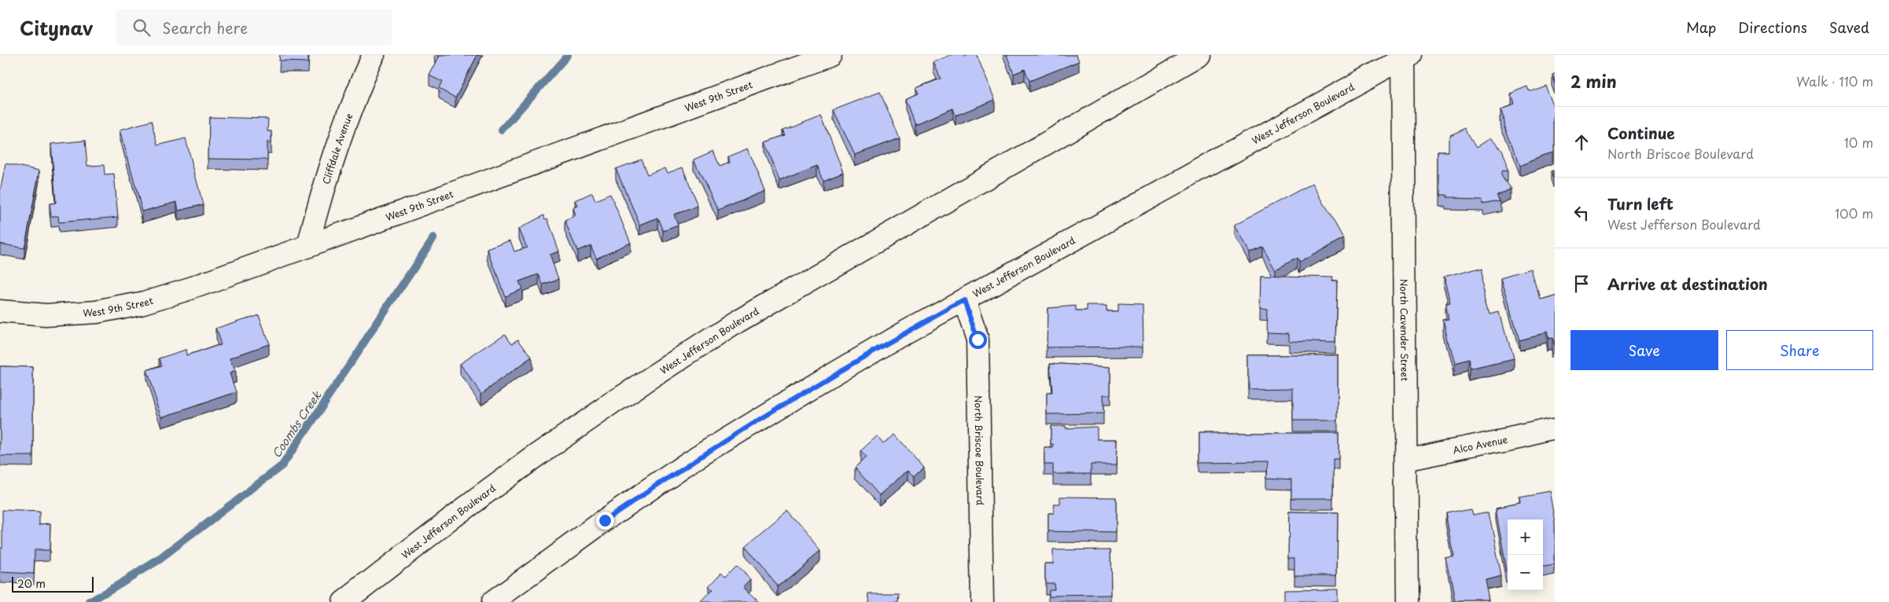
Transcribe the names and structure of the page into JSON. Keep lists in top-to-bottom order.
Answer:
{
  "streets": {
    "street": [
      "West 9th Street",
      "West Jefferson Boulevard",
      "Cliffdale Avenue",
      "North Cavender Street",
      "Alco Avenue",
      "North Briscoe Boulevard"
    ]
  },
  "crossings": [
    ["West 9th Street", "Cliffdale Avenue"],
    ["West Jefferson Boulevard", "North Cavender Street"],
    ["West Jefferson Boulevard", "North Briscoe Boulevard"],
    ["North Cavender Street", "Alco Avenue"]
  ],
  "water": ["Coombs Creek"],
  "scale_bar": "20 m",
  "page": {
    "header": "Citynav",
    "search": "Search here",
    "nav": ["Map", "Directions", "Saved"],
    "heading": ["2 min", "Walk · 110 m"],
    "list": [
      ["Continue", "North Briscoe Boulevard", "10 m"],
      ["Turn left", "West Jefferson Boulevard", "100 m"],
      "Arrive at destination"
    ],
    "buttons": ["Save", "Share"],
    "map_buttons": ["+", "−"],
    "scale": "20 m"
  }
}
